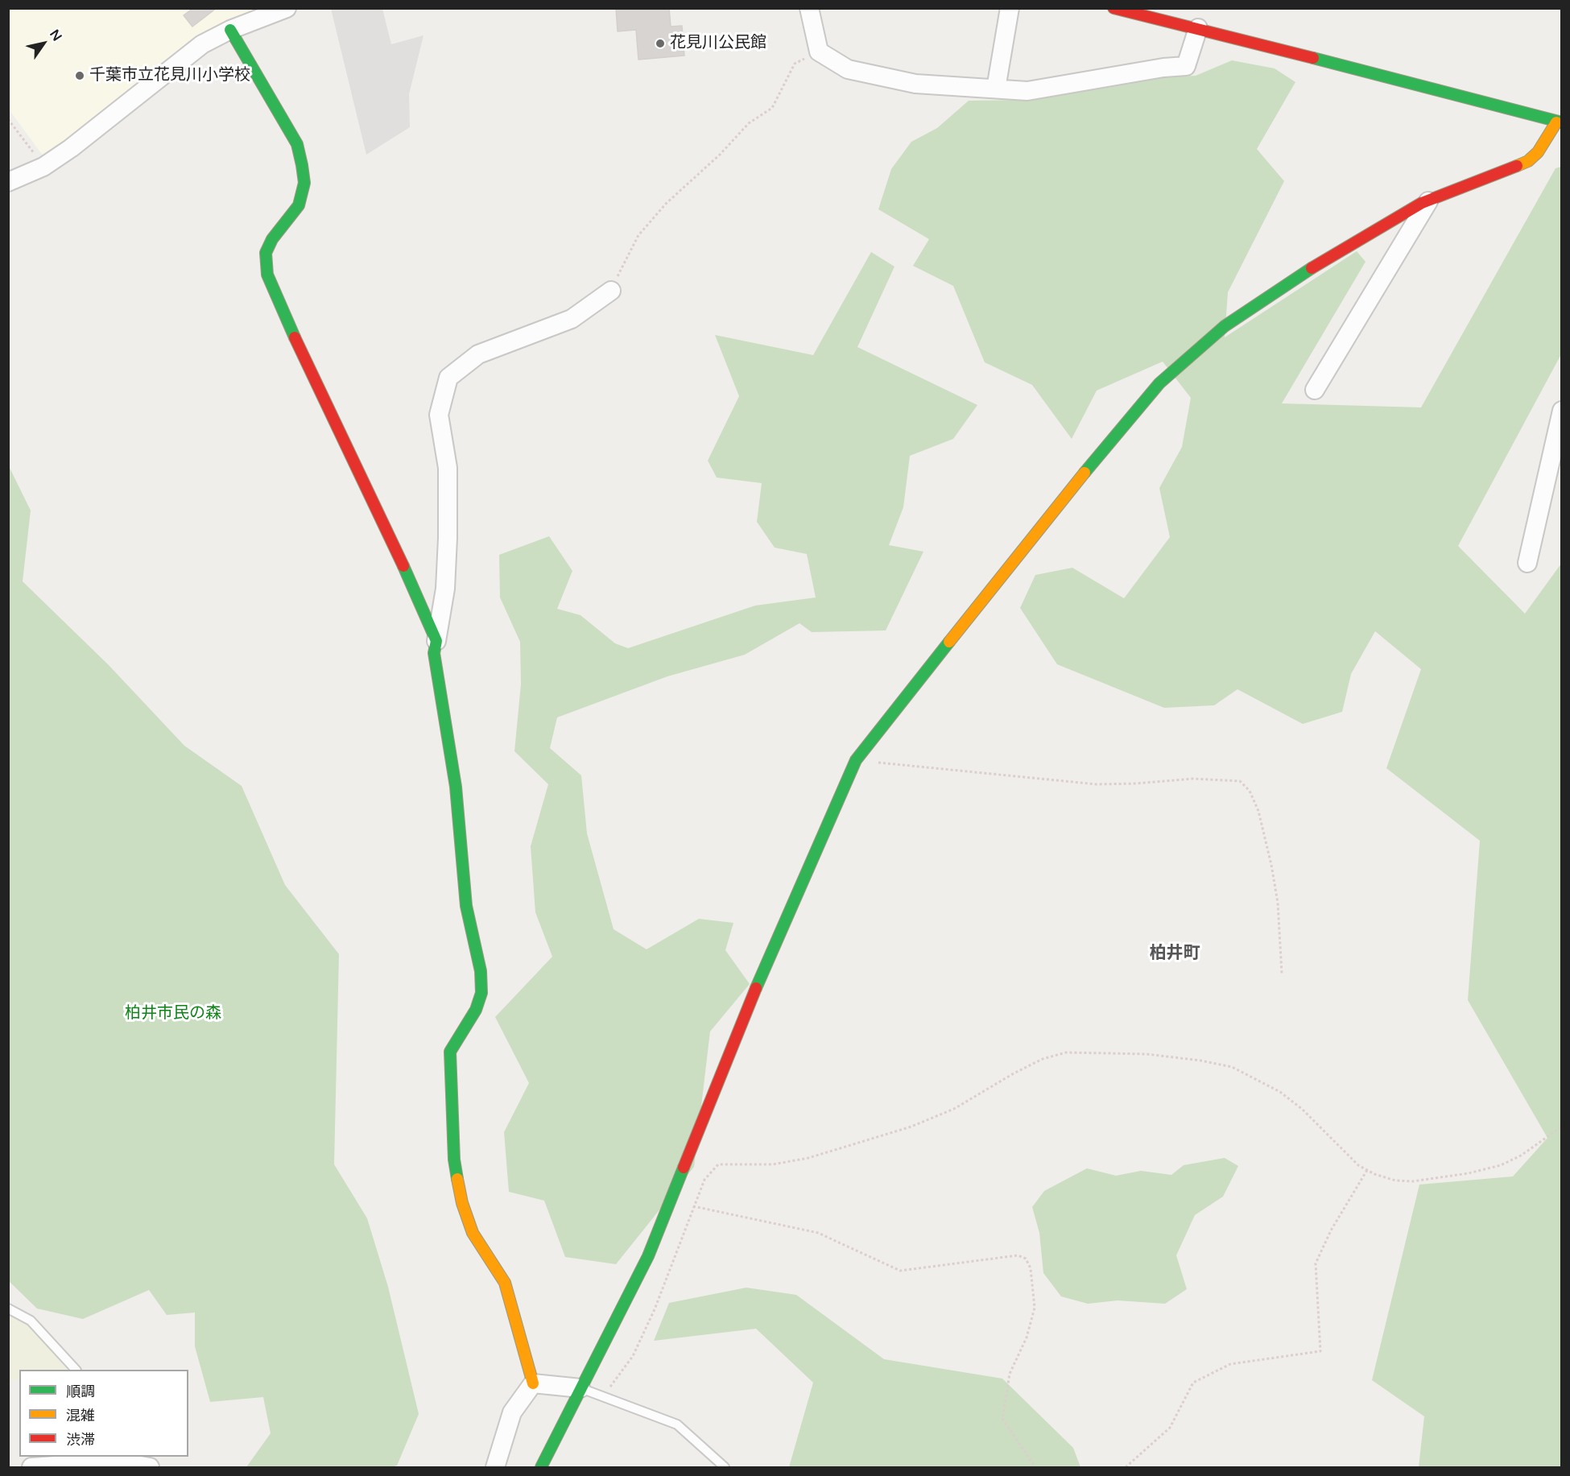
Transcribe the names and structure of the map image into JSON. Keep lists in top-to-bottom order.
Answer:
{
  "districts": ["柏井町"],
  "parks": ["柏井市民の森"],
  "places": ["花見川公民館", "千葉市立花見川小学校"],
  "legend": ["順調", "混雑", "渋滞"],
  "north": "top right"
}
